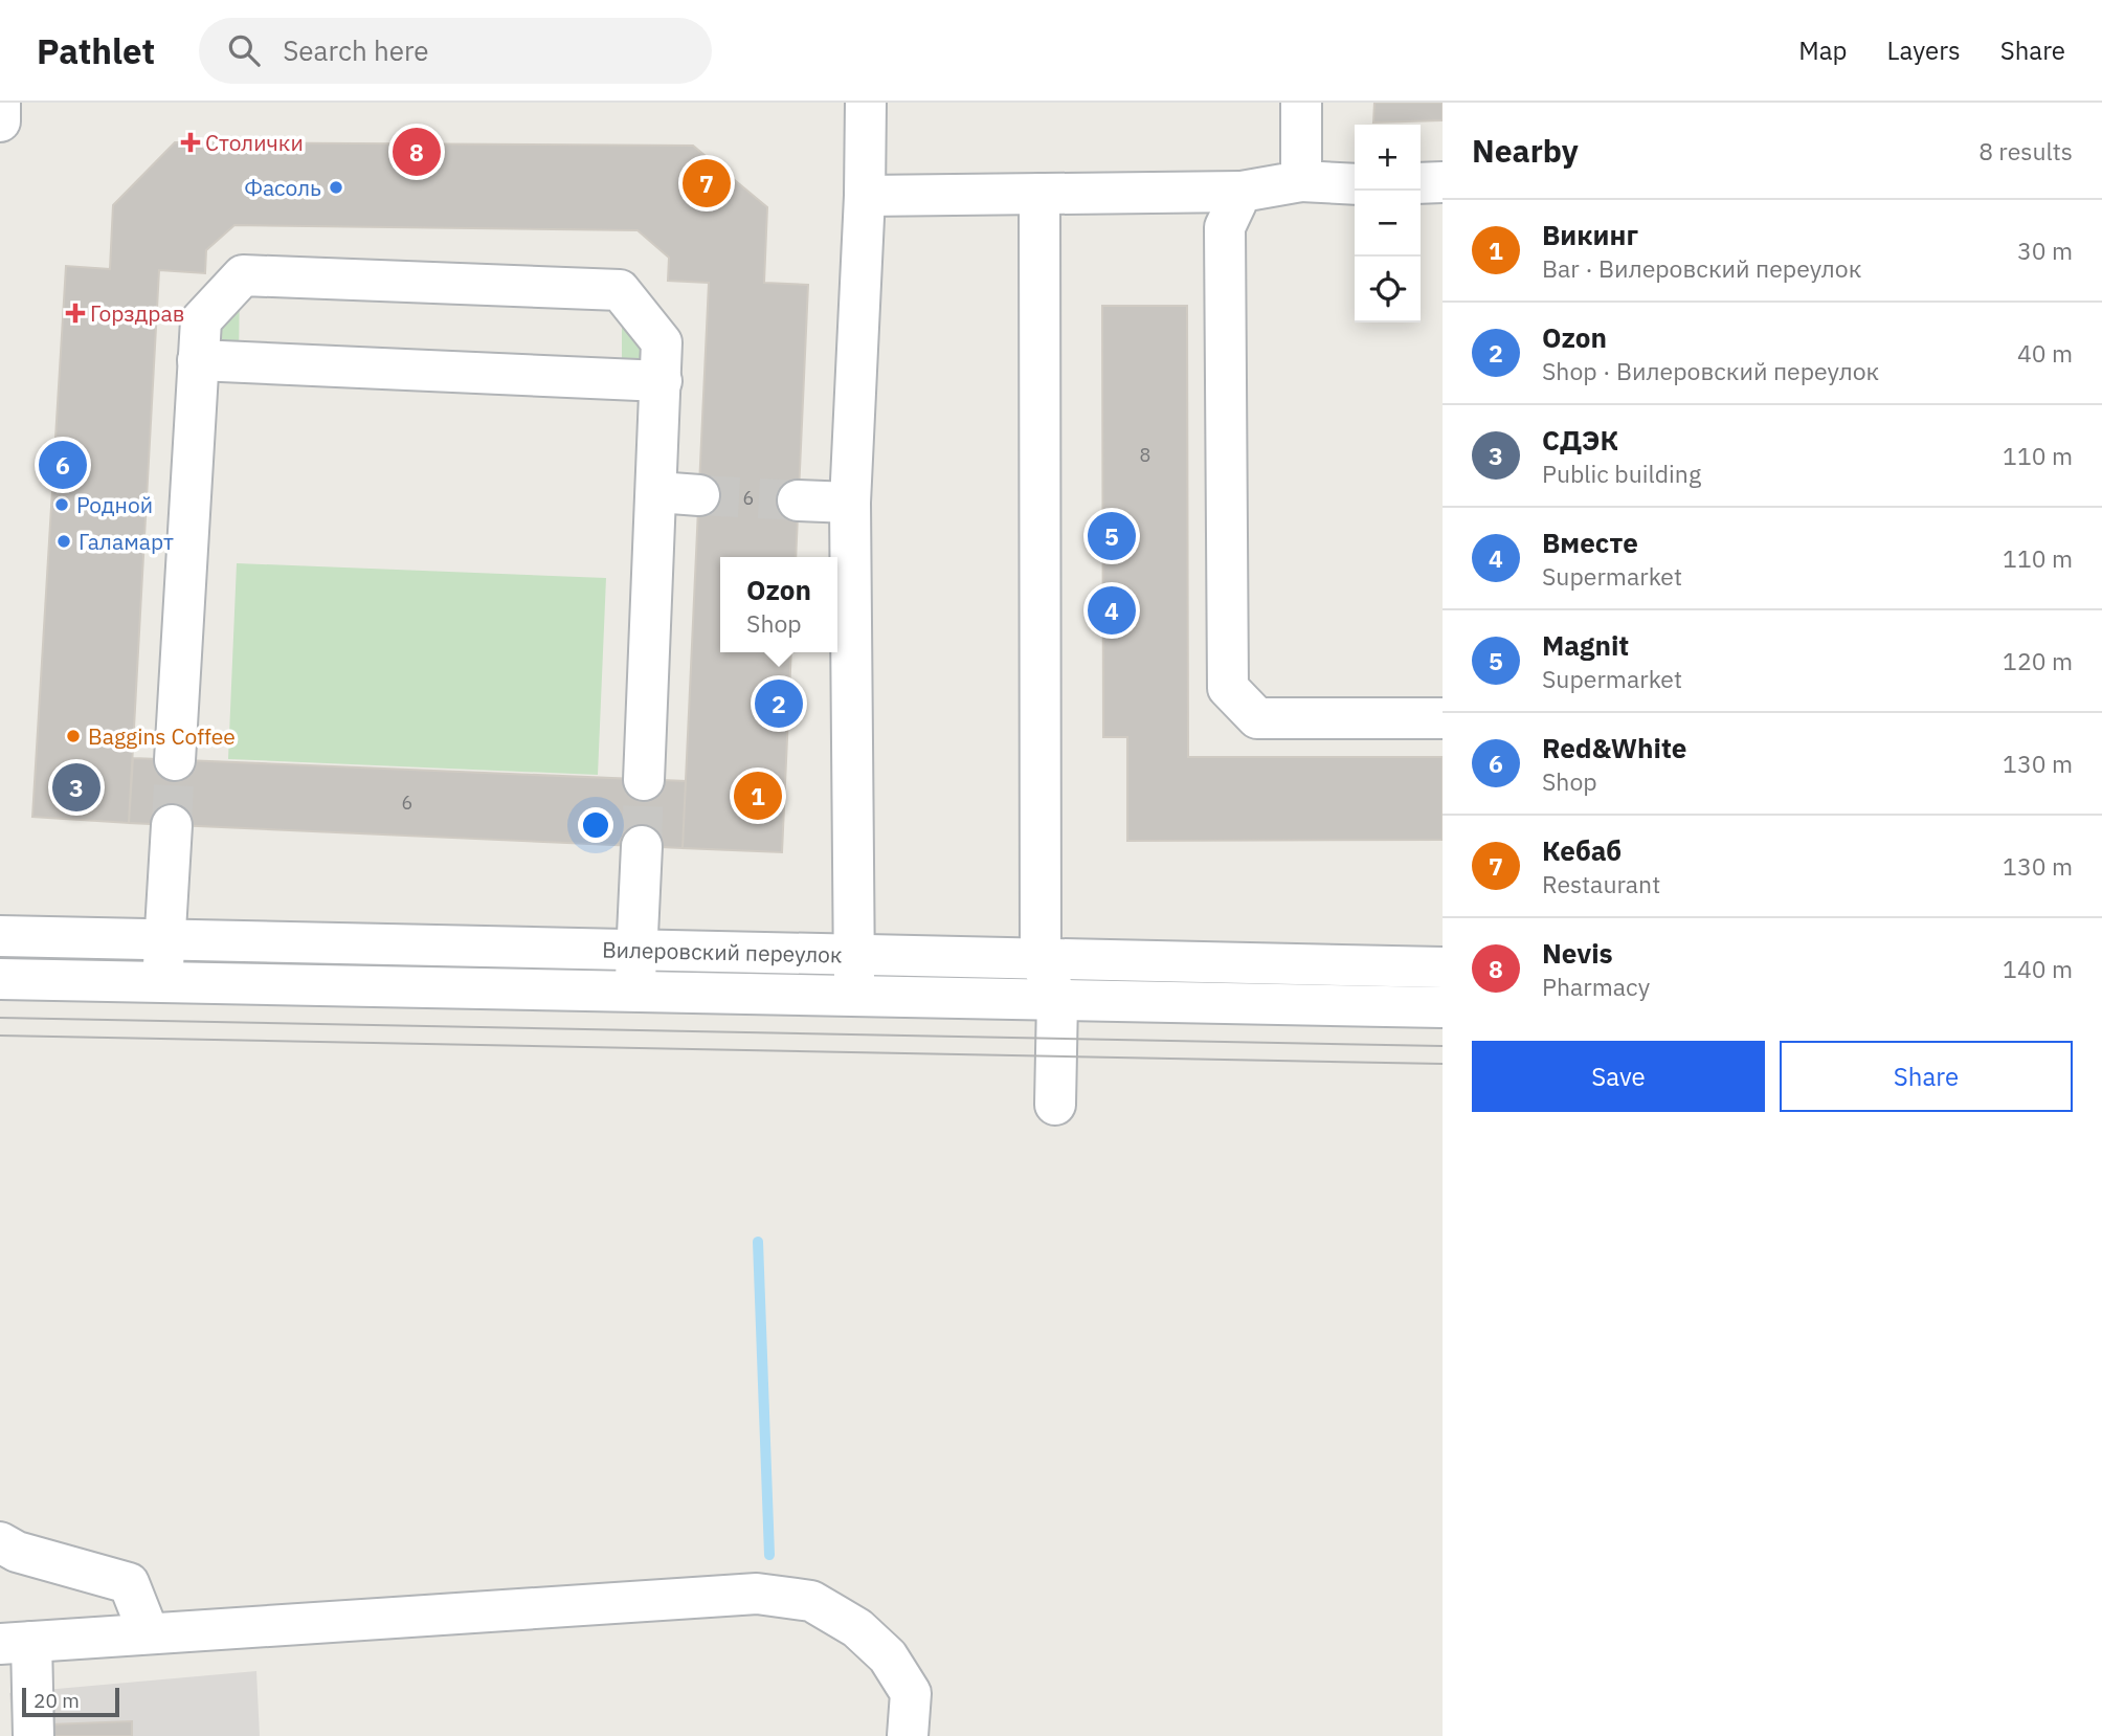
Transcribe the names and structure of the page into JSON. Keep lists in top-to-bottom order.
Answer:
{
  "streets": {
    "street": ["Вилеровский переулок"]
  },
  "places": {
    "health": ["Столички", "Горздрав"],
    "other": [
      "Фасоль",
      "Родной",
      "Галамарт",
      "Baggins Coffee"
    ]
  },
  "house_numbers": ["8", "6", "6"],
  "scale_bar": "20 m",
  "page": {
    "header": "Pathlet",
    "search": "Search here",
    "nav": ["Map", "Layers", "Share"],
    "heading": ["Nearby", "8 results"],
    "pins": [
      "8",
      "7",
      "6",
      "5",
      "4",
      "2",
      "3",
      "1"
    ],
    "map_buttons": ["+", "−"],
    "list": [
      {
        "mark": "1",
        "name": "Викинг",
        "note": "Bar · Вилеровский переулок",
        "value": "30 m"
      },
      {
        "mark": "2",
        "name": "Ozon",
        "note": "Shop · Вилеровский переулок",
        "value": "40 m"
      },
      {
        "mark": "3",
        "name": "СДЭК",
        "note": "Public building",
        "value": "110 m"
      },
      {
        "mark": "4",
        "name": "Вместе",
        "note": "Supermarket",
        "value": "110 m"
      },
      {
        "mark": "5",
        "name": "Magnit",
        "note": "Supermarket",
        "value": "120 m"
      },
      {
        "mark": "6",
        "name": "Red&White",
        "note": "Shop",
        "value": "130 m"
      },
      {
        "mark": "7",
        "name": "Кебаб",
        "note": "Restaurant",
        "value": "130 m"
      },
      {
        "mark": "8",
        "name": "Nevis",
        "note": "Pharmacy",
        "value": "140 m"
      }
    ],
    "popup": ["Ozon", "Shop"],
    "buttons": ["Save", "Share"],
    "scale": "20 m"
  }
}
